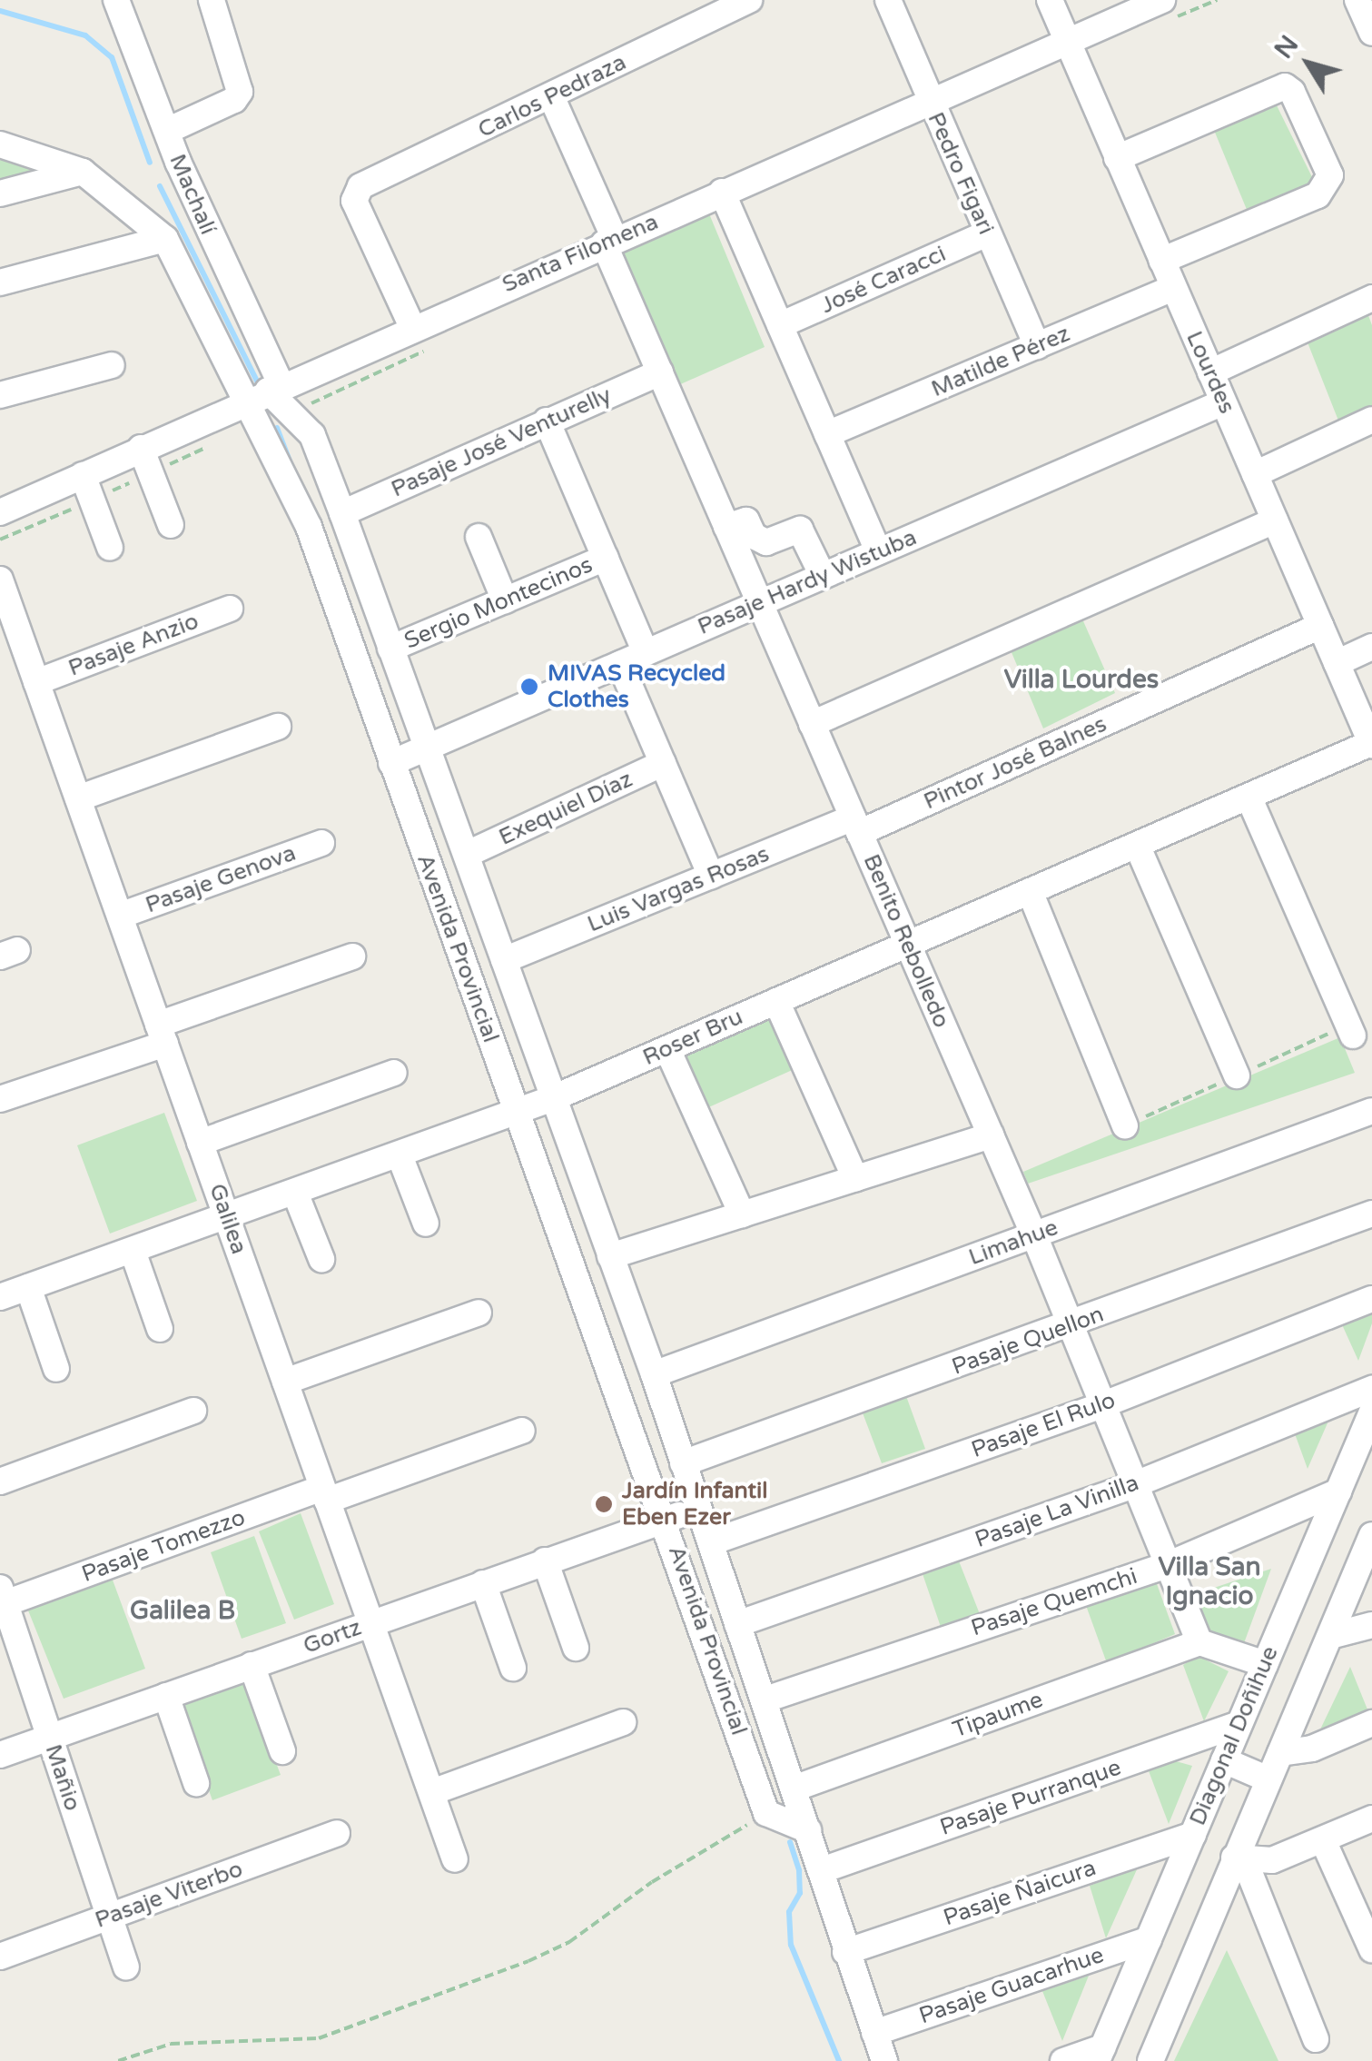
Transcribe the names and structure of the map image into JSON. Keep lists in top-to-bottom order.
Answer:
{
  "streets": {
    "street": [
      "Carlos Pedraza",
      "Pedro Figari",
      "Machalí",
      "Santa Filomena",
      "José Caracci",
      "Matilde Pérez",
      "Lourdes",
      "Pasaje José Venturelly",
      "Pasaje Hardy Wistuba",
      "Sergio Montecinos",
      "Pasaje Anzio",
      "Pintor José Balnes",
      "Exequiel Díaz",
      "Pasaje Genova",
      "Luis Vargas Rosas",
      "Benito Rebolledo",
      "Avenida Provincial",
      "Roser Bru",
      "Galilea",
      "Limahue",
      "Pasaje Quellon",
      "Pasaje El Rulo",
      "Pasaje La Vinilla",
      "Pasaje Tomezzo",
      "Pasaje Quemchi",
      "Gortz",
      "Tipaume",
      "Diagonal Doñihue",
      "Mañio",
      "Pasaje Purranque",
      "Pasaje Ñaicura",
      "Pasaje Viterbo",
      "Pasaje Guacarhue"
    ]
  },
  "crossings": [
    ["Carlos Pedraza", "Santa Filomena"],
    ["Carlos Pedraza", "Benito Rebolledo"],
    ["Pedro Figari", "Santa Filomena"],
    ["Pedro Figari", "José Caracci"],
    ["Pedro Figari", "Matilde Pérez"],
    ["Machalí", "Santa Filomena"],
    ["Machalí", "Avenida Provincial"],
    ["Santa Filomena", "Lourdes"],
    ["Santa Filomena", "Benito Rebolledo"],
    ["Santa Filomena", "Avenida Provincial"],
    ["Matilde Pérez", "Lourdes"],
    ["Lourdes", "Pasaje Hardy Wistuba"],
    ["Lourdes", "Pintor José Balnes"],
    ["Lourdes", "Roser Bru"],
    ["Pasaje José Venturelly", "Benito Rebolledo"],
    ["Pasaje José Venturelly", "Avenida Provincial"],
    ["Pasaje Hardy Wistuba", "Benito Rebolledo"],
    ["Pasaje Hardy Wistuba", "Avenida Provincial"],
    ["Sergio Montecinos", "Avenida Provincial"],
    ["Pasaje Anzio", "Galilea"],
    ["Pintor José Balnes", "Luis Vargas Rosas"],
    ["Pintor José Balnes", "Benito Rebolledo"],
    ["Exequiel Díaz", "Avenida Provincial"],
    ["Pasaje Genova", "Galilea"],
    ["Luis Vargas Rosas", "Benito Rebolledo"],
    ["Luis Vargas Rosas", "Avenida Provincial"],
    ["Benito Rebolledo", "Roser Bru"],
    ["Benito Rebolledo", "Limahue"],
    ["Benito Rebolledo", "Pasaje Quellon"],
    ["Benito Rebolledo", "Pasaje El Rulo"],
    ["Benito Rebolledo", "Pasaje La Vinilla"],
    ["Benito Rebolledo", "Pasaje Quemchi"],
    ["Benito Rebolledo", "Tipaume"],
    ["Avenida Provincial", "Roser Bru"],
    ["Avenida Provincial", "Limahue"],
    ["Avenida Provincial", "Pasaje Quellon"],
    ["Avenida Provincial", "Pasaje El Rulo"],
    ["Avenida Provincial", "Pasaje La Vinilla"],
    ["Avenida Provincial", "Pasaje Quemchi"],
    ["Avenida Provincial", "Gortz"],
    ["Avenida Provincial", "Tipaume"],
    ["Avenida Provincial", "Pasaje Purranque"],
    ["Avenida Provincial", "Pasaje Ñaicura"],
    ["Avenida Provincial", "Pasaje Guacarhue"],
    ["Roser Bru", "Galilea"],
    ["Galilea", "Pasaje Tomezzo"],
    ["Galilea", "Gortz"],
    ["Pasaje Tomezzo", "Mañio"],
    ["Pasaje Quemchi", "Diagonal Doñihue"],
    ["Gortz", "Mañio"],
    ["Diagonal Doñihue", "Pasaje Purranque"],
    ["Diagonal Doñihue", "Pasaje Ñaicura"],
    ["Diagonal Doñihue", "Pasaje Guacarhue"],
    ["Mañio", "Pasaje Viterbo"]
  ],
  "districts": ["Villa Lourdes", "Villa San Ignacio", "Galilea B"],
  "places": ["MIVAS Recycled Clothes", "Jardín Infantil Eben Ezer"],
  "north": "top left"
}
